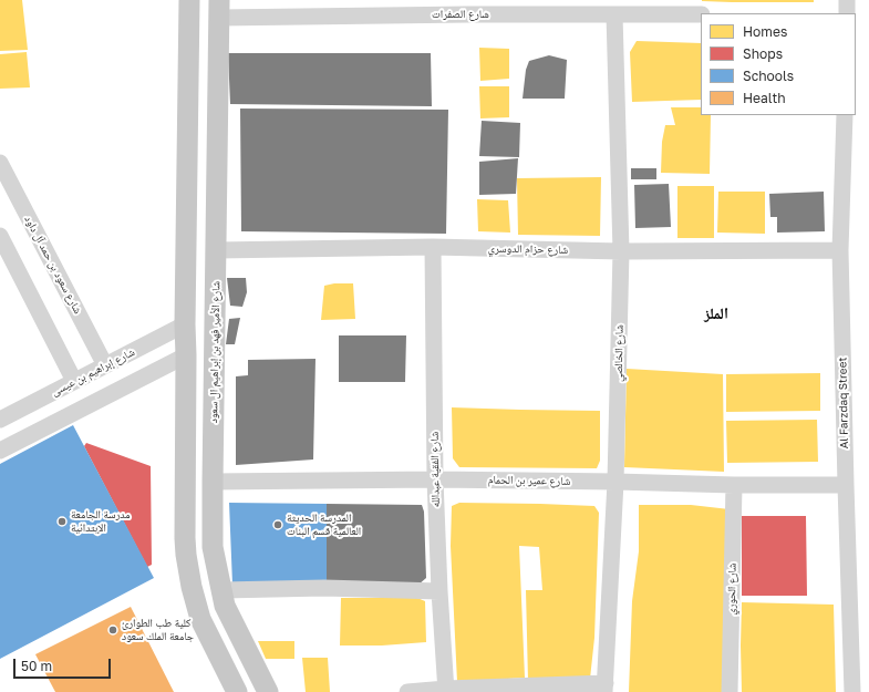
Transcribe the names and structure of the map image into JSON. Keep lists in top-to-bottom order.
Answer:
{
  "streets": {
    "main road": ["شارع الأمير فهد بن إبراهيم ال سعود"],
    "street": [
      "شارع الصفرات",
      "شارع حزام الدوسري",
      "شارع سعود بن حمد آل داود",
      "شارع الخالصي",
      "شارع إبراهيم بن عيسى",
      "Al Farzdaq Street",
      "شارع الفقية عبدالله",
      "شارع عمير بن الحمام",
      "شارع الحوري"
    ]
  },
  "crossings": [
    ["شارع الصفرات", "شارع الأمير فهد بن إبراهيم ال سعود"],
    ["شارع الصفرات", "شارع الخالصي"],
    ["شارع حزام الدوسري", "شارع الأمير فهد بن إبراهيم ال سعود"],
    ["شارع حزام الدوسري", "شارع الخالصي"],
    ["شارع حزام الدوسري", "Al Farzdaq Street"],
    ["شارع حزام الدوسري", "شارع الفقية عبدالله"],
    ["شارع سعود بن حمد آل داود", "شارع إبراهيم بن عيسى"],
    ["شارع الأمير فهد بن إبراهيم ال سعود", "شارع عمير بن الحمام"],
    ["شارع الخالصي", "شارع عمير بن الحمام"],
    ["Al Farzdaq Street", "شارع عمير بن الحمام"],
    ["شارع الفقية عبدالله", "شارع عمير بن الحمام"],
    ["شارع عمير بن الحمام", "شارع الحوري"]
  ],
  "districts": ["الملز"],
  "places": ["مدرسة الجامعة الإبتدائية", "المدرسة الحديثة العالمية قسم البنات", "كلية طب الطوارئ جامعة الملك سعود"],
  "legend": [
    "Homes",
    "Shops",
    "Schools",
    "Health"
  ],
  "scale_bar": "50 m"
}
